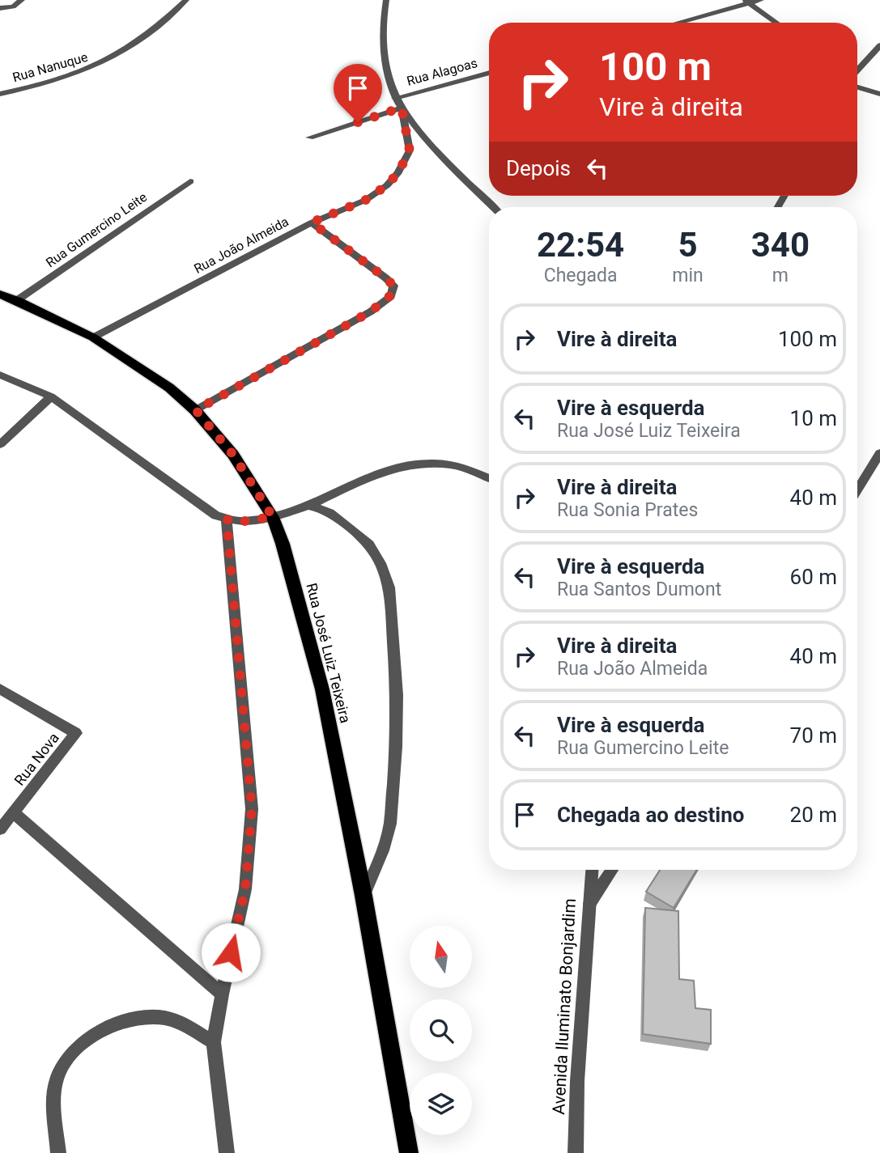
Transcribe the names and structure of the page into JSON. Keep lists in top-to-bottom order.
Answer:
{
  "streets": {
    "main road": ["Rua José Luiz Teixeira"],
    "street": [
      "Rua Nanuque",
      "Rua Alagoas",
      "Rua Gumercino Leite",
      "Rua João Almeida",
      "Rua Nova",
      "Avenida Iluminato Bonjardim"
    ]
  },
  "crossings": [
    ["Rua Gumercino Leite", "Rua José Luiz Teixeira"],
    ["Rua João Almeida", "Rua José Luiz Teixeira"]
  ],
  "north": "top",
  "page": {
    "turn": ["100 m", "Vire à direita"],
    "then": "Depois",
    "eta": [
      "22:54",
      "Chegada",
      "5",
      "min",
      "340",
      "m"
    ],
    "list": [
      {
        "name": "Vire à direita",
        "value": "100 m"
      },
      {
        "name": "Vire à esquerda",
        "note": "Rua José Luiz Teixeira",
        "value": "10 m"
      },
      {
        "name": "Vire à direita",
        "note": "Rua Sonia Prates",
        "value": "40 m"
      },
      {
        "name": "Vire à esquerda",
        "note": "Rua Santos Dumont",
        "value": "60 m"
      },
      {
        "name": "Vire à direita",
        "note": "Rua João Almeida",
        "value": "40 m"
      },
      {
        "name": "Vire à esquerda",
        "note": "Rua Gumercino Leite",
        "value": "70 m"
      },
      {
        "name": "Chegada ao destino",
        "value": "20 m"
      }
    ]
  }
}
